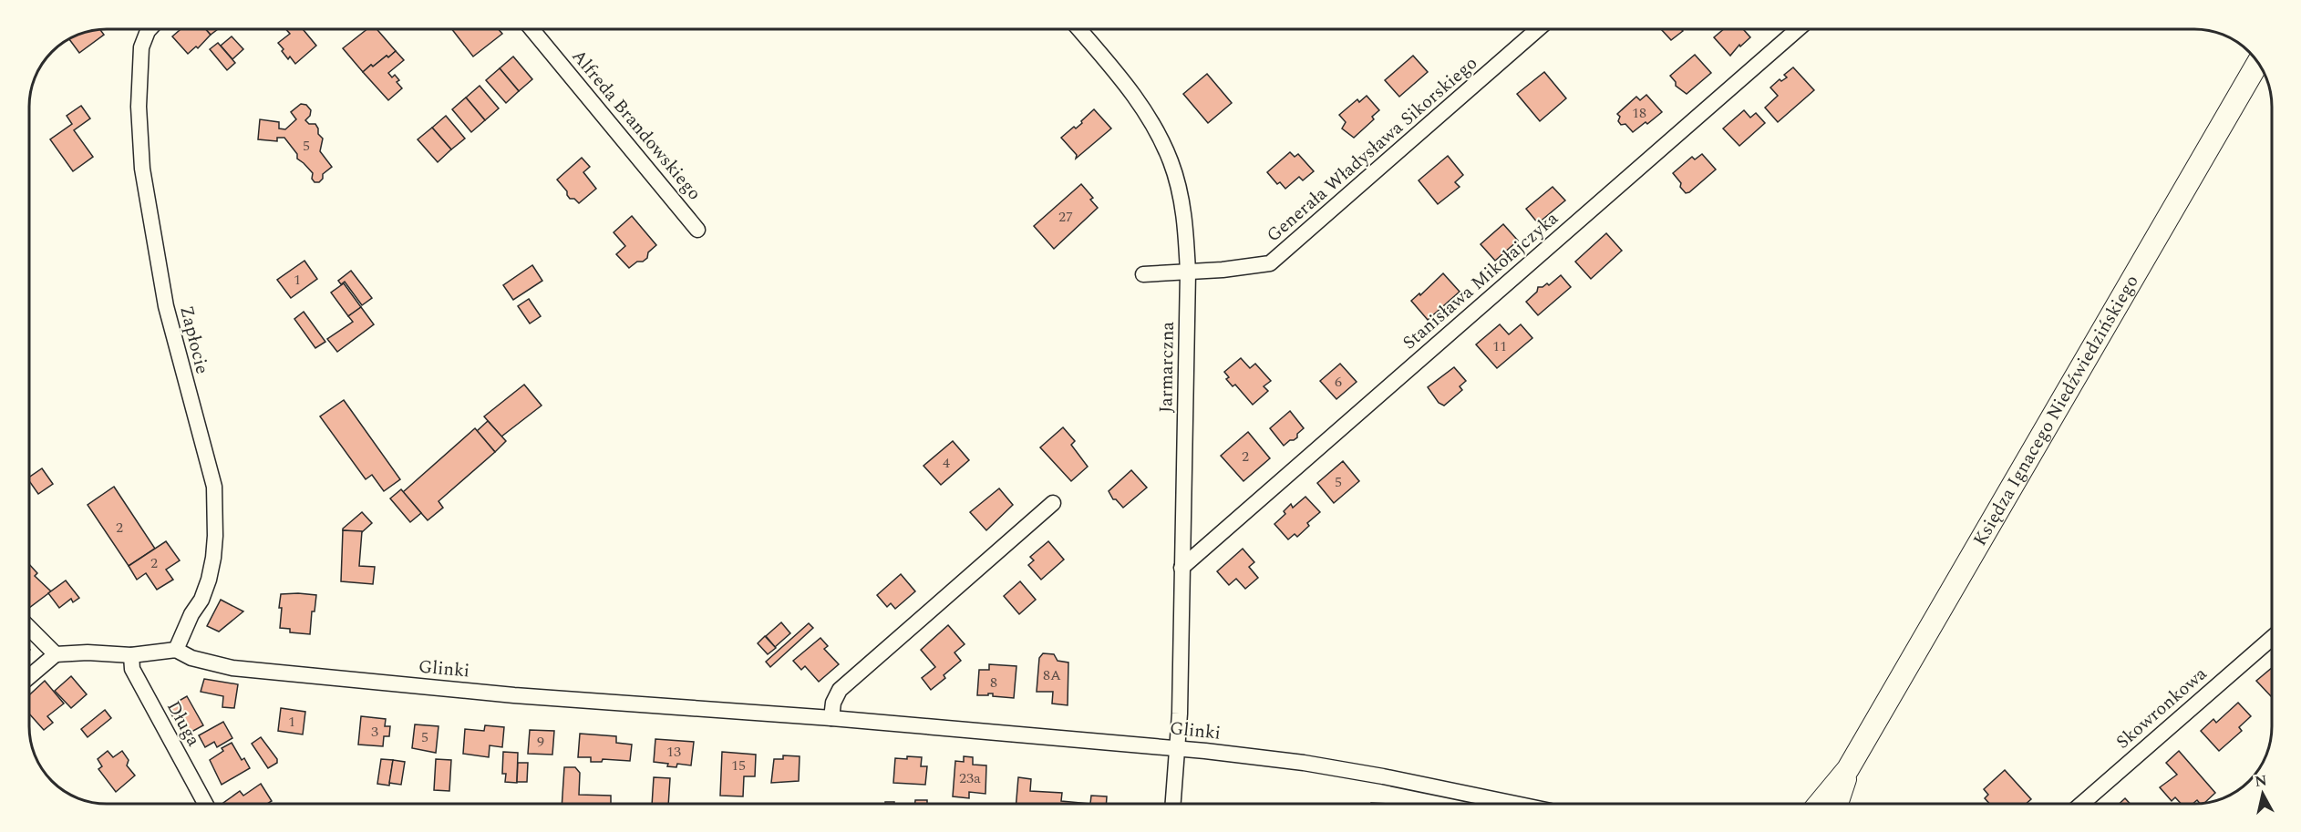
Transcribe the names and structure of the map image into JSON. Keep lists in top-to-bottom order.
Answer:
{
  "streets": {
    "main road": ["Księdza Ignacego Niedźwiedzińskiego"],
    "street": [
      "Alfreda Brandowskiego",
      "Generała Władysława Sikorskiego",
      "Stanisława Mikołajczyka",
      "Zapłocie",
      "Jarmarczna",
      "Glinki",
      "Skowronkowa",
      "Długa"
    ]
  },
  "crossings": [
    ["Generała Władysława Sikorskiego", "Jarmarczna"],
    ["Stanisława Mikołajczyka", "Jarmarczna"],
    ["Zapłocie", "Glinki"],
    ["Jarmarczna", "Glinki"]
  ],
  "house_numbers": [
    "18",
    "5",
    "27",
    "1",
    "11",
    "6",
    "2",
    "4",
    "5",
    "2",
    "2",
    "8A",
    "8",
    "1",
    "3",
    "5",
    "9",
    "13",
    "15",
    "23a"
  ],
  "north": "top"
}
